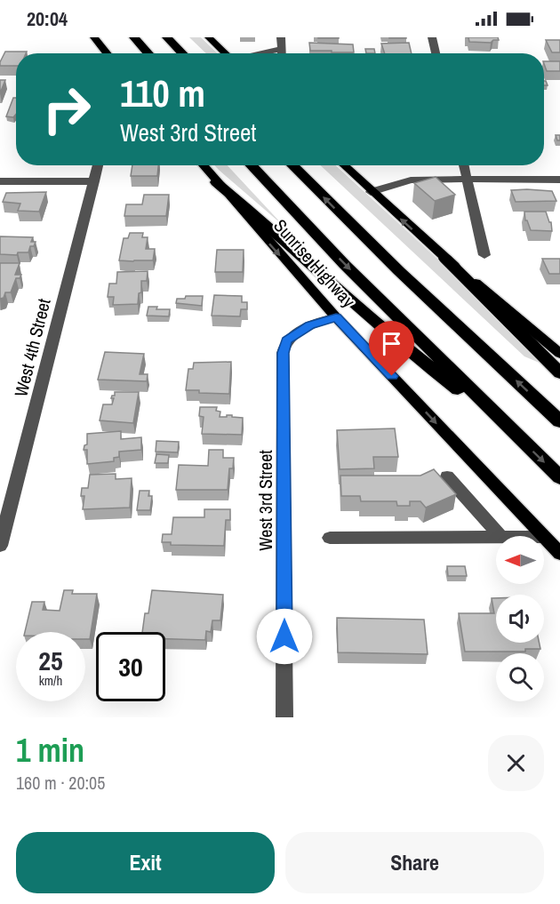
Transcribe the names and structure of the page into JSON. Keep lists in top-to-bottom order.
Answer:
{
  "streets": {
    "highway": ["Sunrise Highway"],
    "street": ["West 4th Street", "West 3rd Street"]
  },
  "crossings": [
    ["Sunrise Highway", "West 3rd Street"]
  ],
  "north": "left",
  "page": {
    "status": "20:04",
    "turn": ["110 m", "West 3rd Street"],
    "speed": "25 km/h",
    "limit": "30",
    "heading": ["1 min", "160 m · 20:05"],
    "buttons": ["Exit", "Share"]
  }
}
